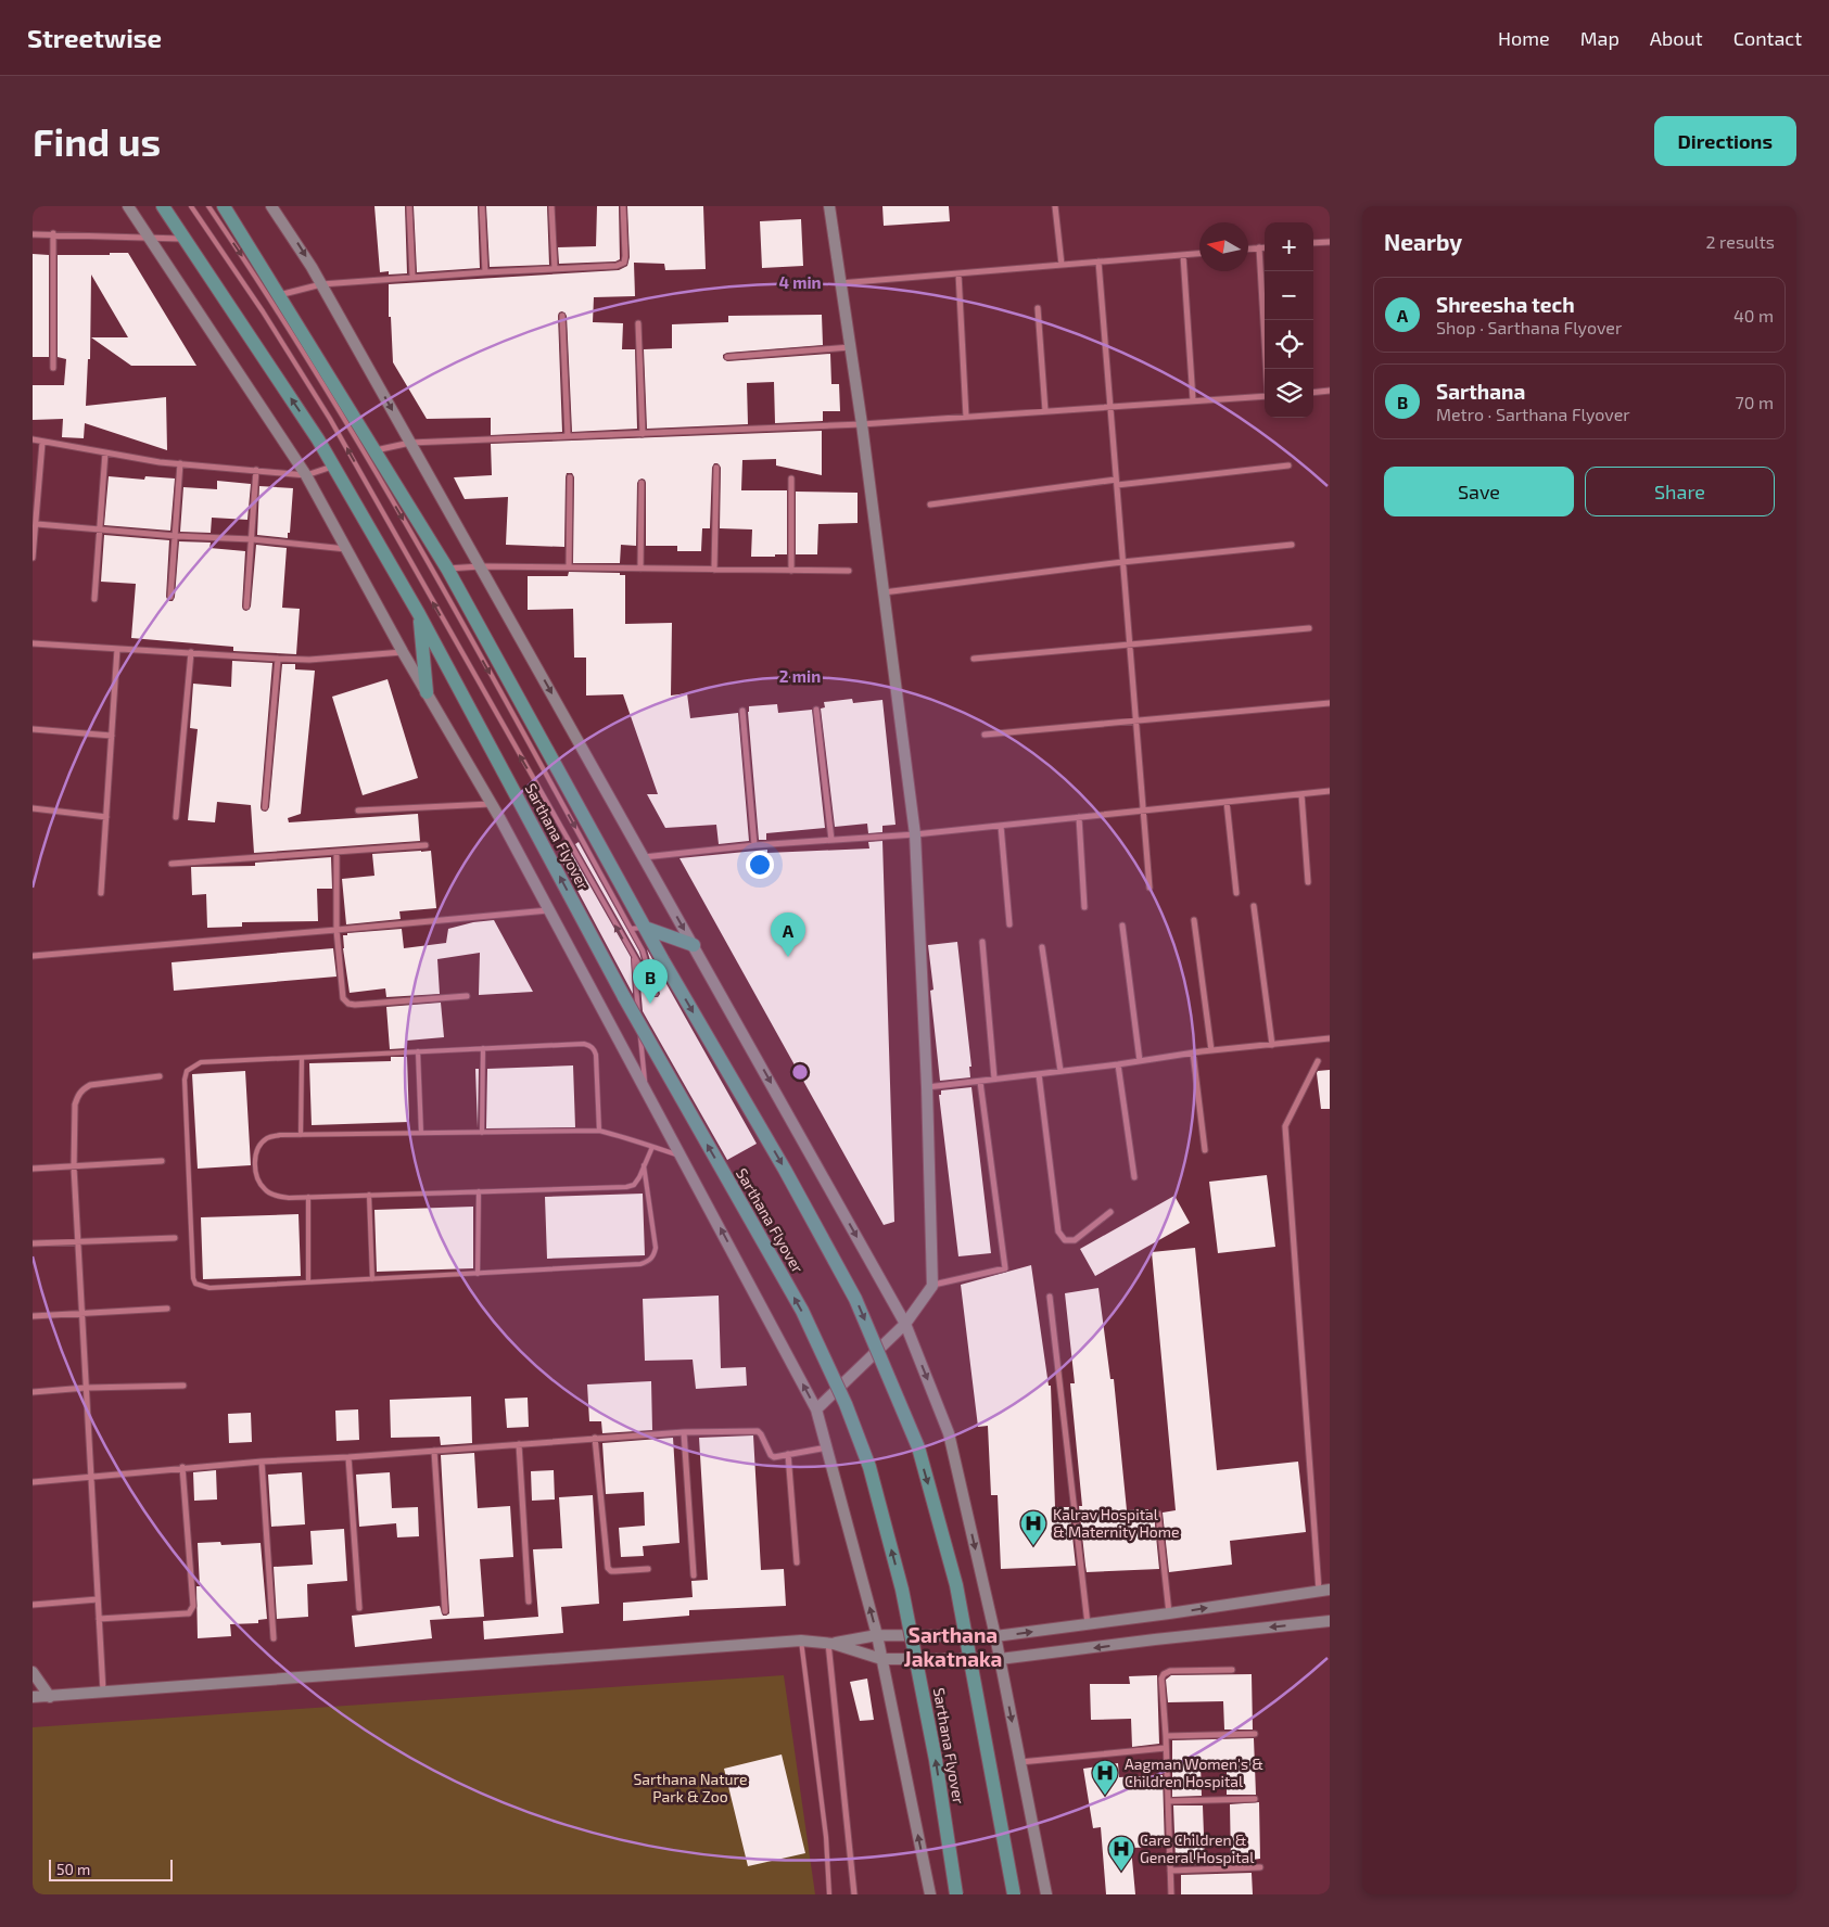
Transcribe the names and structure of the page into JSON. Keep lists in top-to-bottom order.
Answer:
{
  "streets": {
    "main road": ["Sarthana Flyover"]
  },
  "districts": ["Sarthana Jakatnaka"],
  "parks": ["Sarthana Nature Park & Zoo"],
  "places": {
    "hospital": ["Kalrav Hospital & Maternity Home", "Aagman Women's & Children Hospital", "Care Children & General Hospital"]
  },
  "scale_bar": "50 m",
  "north": "left",
  "page": {
    "header": "Streetwise",
    "nav": [
      "Home",
      "Map",
      "About",
      "Contact"
    ],
    "buttons": [
      "Directions",
      ["Save", "Share"]
    ],
    "title": "Find us",
    "heading": ["Nearby", "2 results"],
    "map_buttons": ["+", "−"],
    "list": [
      {
        "mark": "A",
        "name": "Shreesha tech",
        "note": "Shop · Sarthana Flyover",
        "value": "40 m"
      },
      {
        "mark": "B",
        "name": "Sarthana",
        "note": "Metro · Sarthana Flyover",
        "value": "70 m"
      }
    ],
    "pins": ["A", "B"],
    "scale": "50 m"
  },
  "rings": ["4 min", "2 min"]
}
